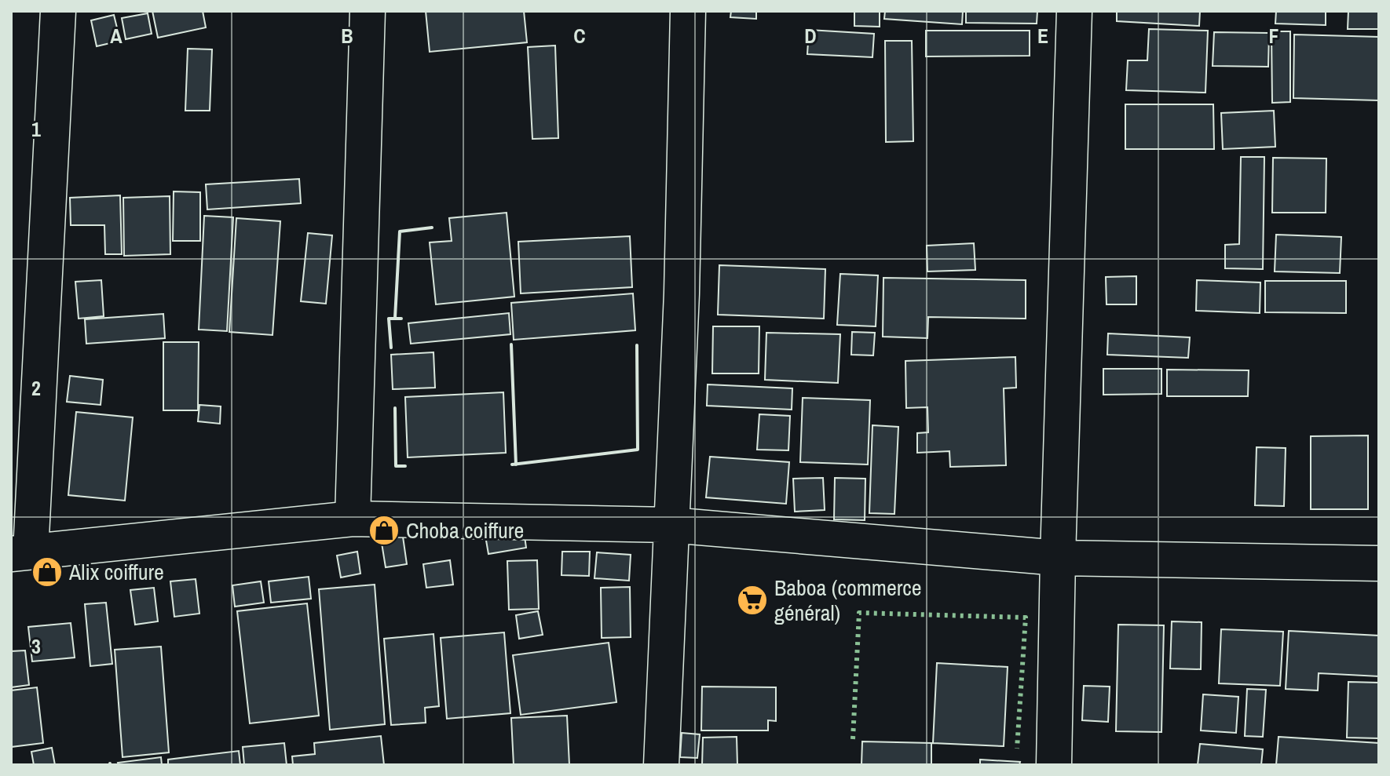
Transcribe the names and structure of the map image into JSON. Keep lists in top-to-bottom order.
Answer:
{
  "places": {
    "shop": ["Choba coiffure", "Alix coiffure"],
    "supermarket": ["Baboa (commerce général)"]
  },
  "grid": {
    "columns": [
      "A",
      "B",
      "C",
      "D",
      "E",
      "F"
    ],
    "rows": ["1", "2", "3"]
  }
}
